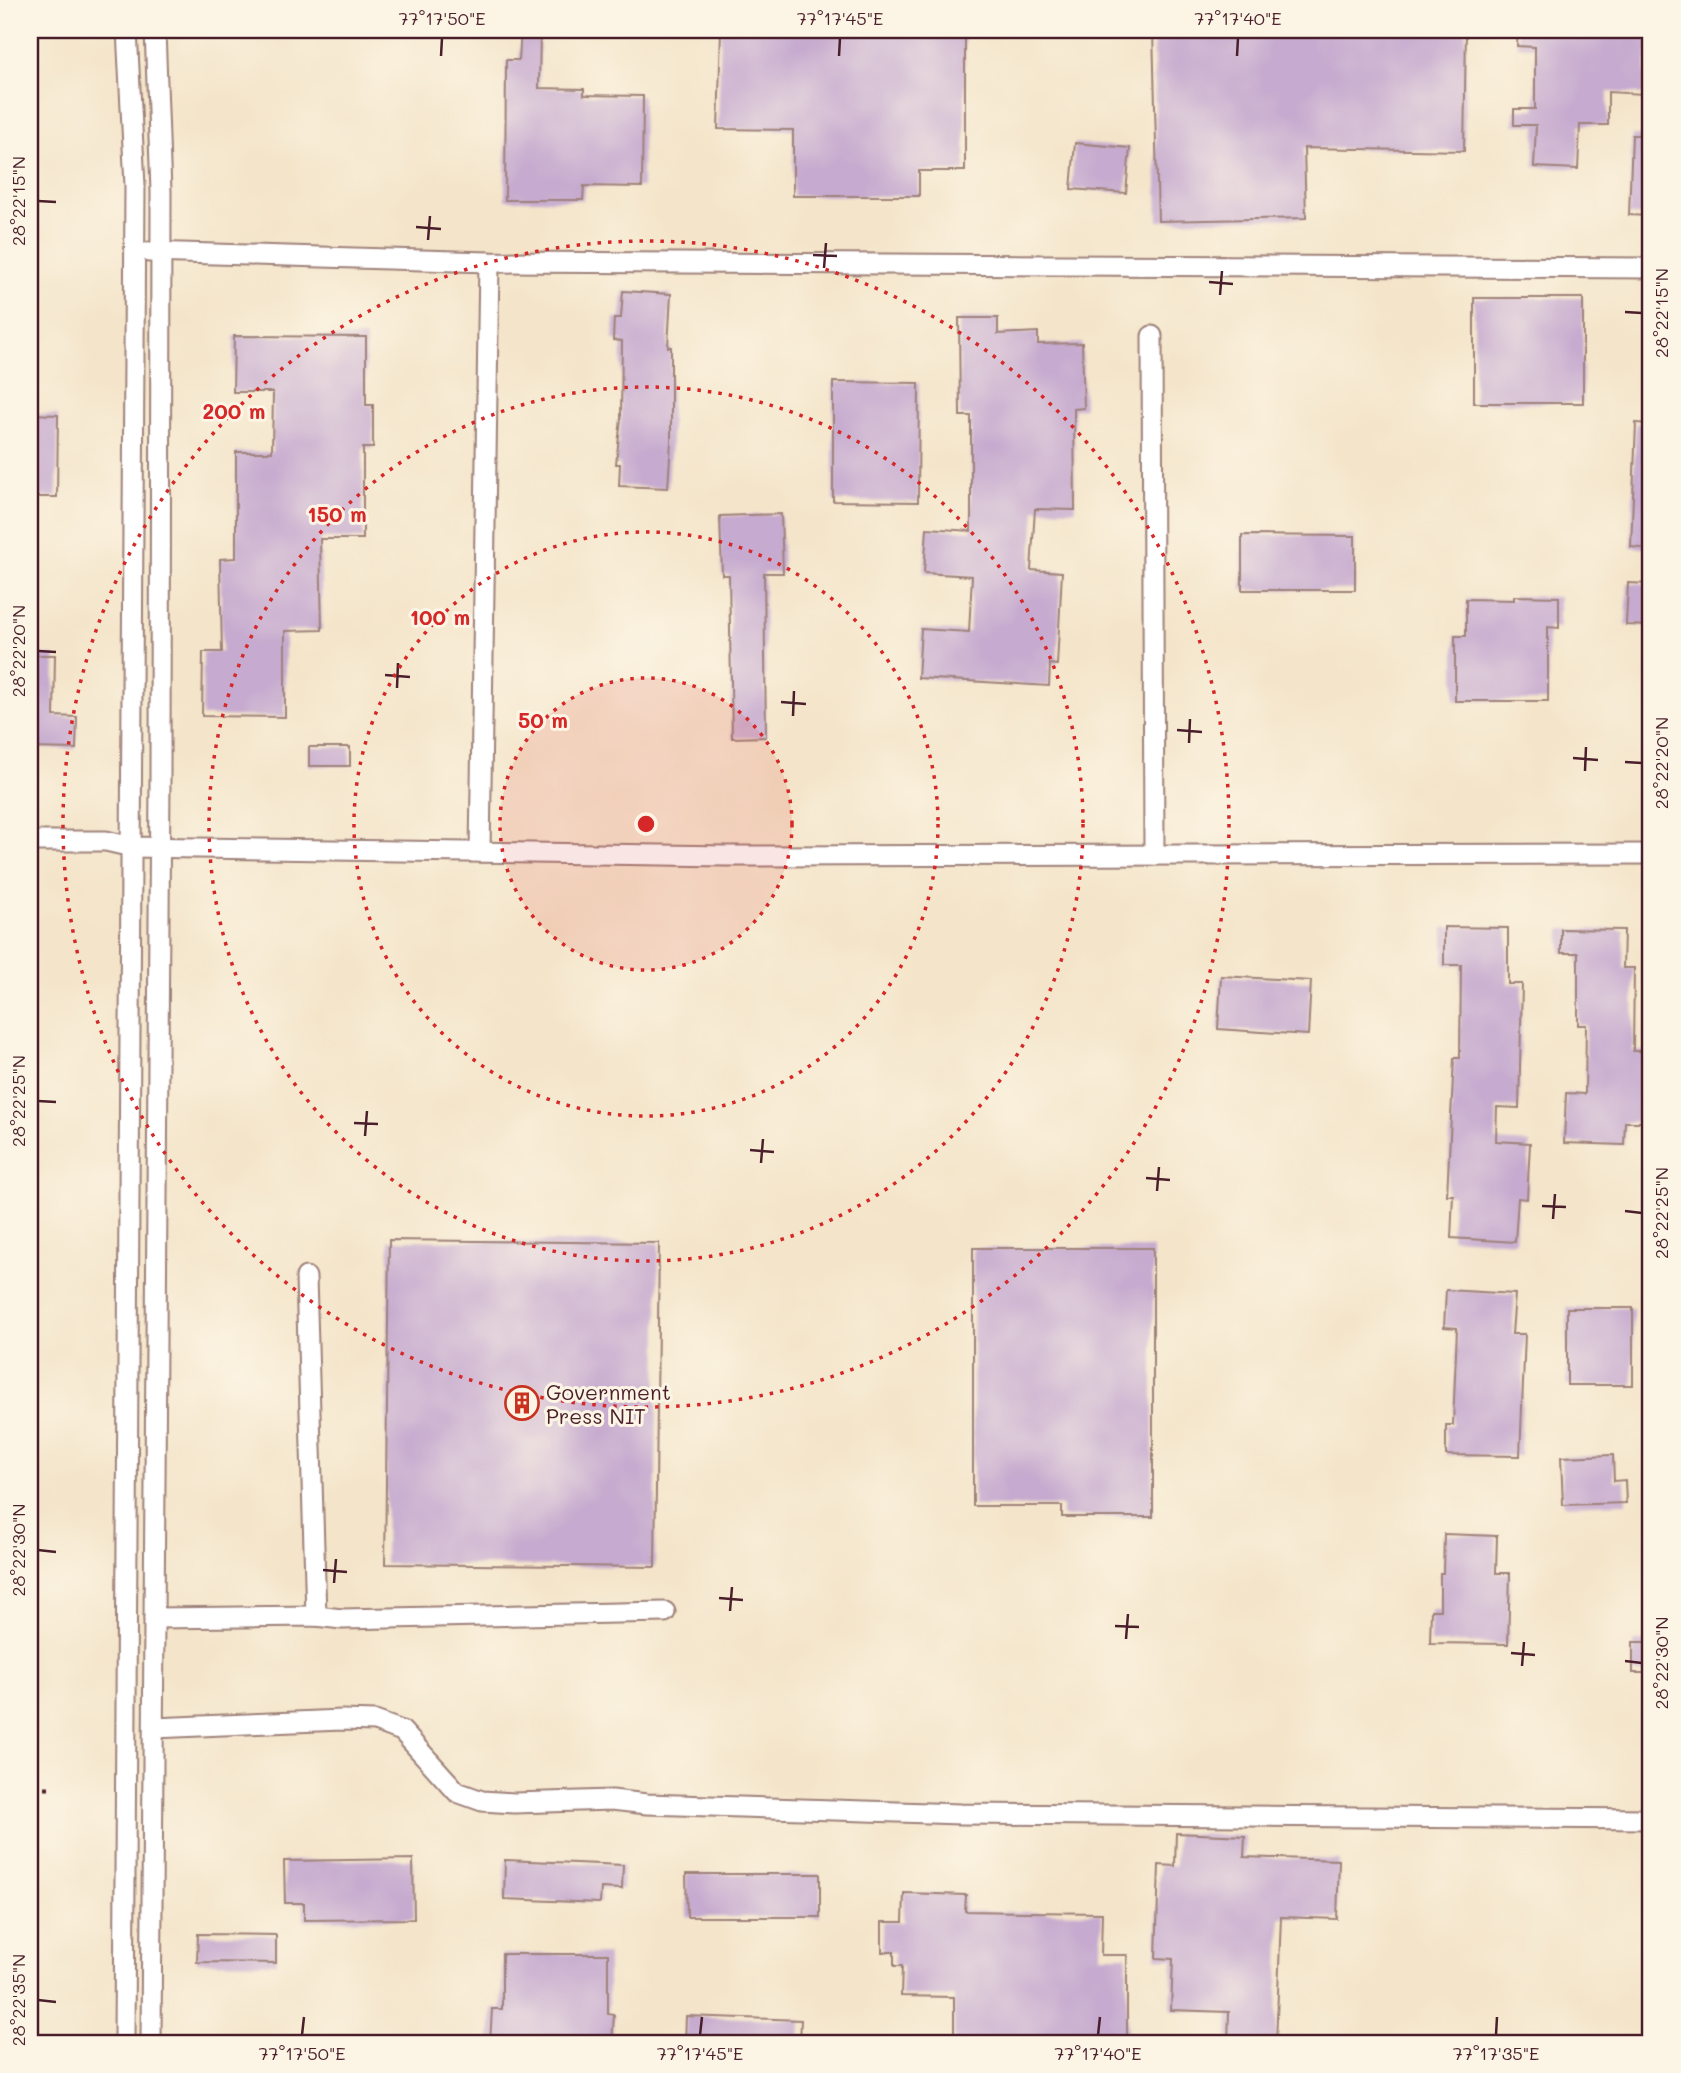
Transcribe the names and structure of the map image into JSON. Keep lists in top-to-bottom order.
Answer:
{
  "places": {
    "building": ["Government Press NIT"]
  },
  "coordinates": [
    "77°17'50\"E",
    "77°17'45\"E",
    "77°17'40\"E",
    "28°22'15\"N",
    "28°22'20\"N",
    "28°22'25\"N",
    "28°22'30\"N",
    "28°22'35\"N",
    "77°17'35\"E"
  ],
  "rings": [
    "200 m",
    "150 m",
    "100 m",
    "50 m"
  ]
}
